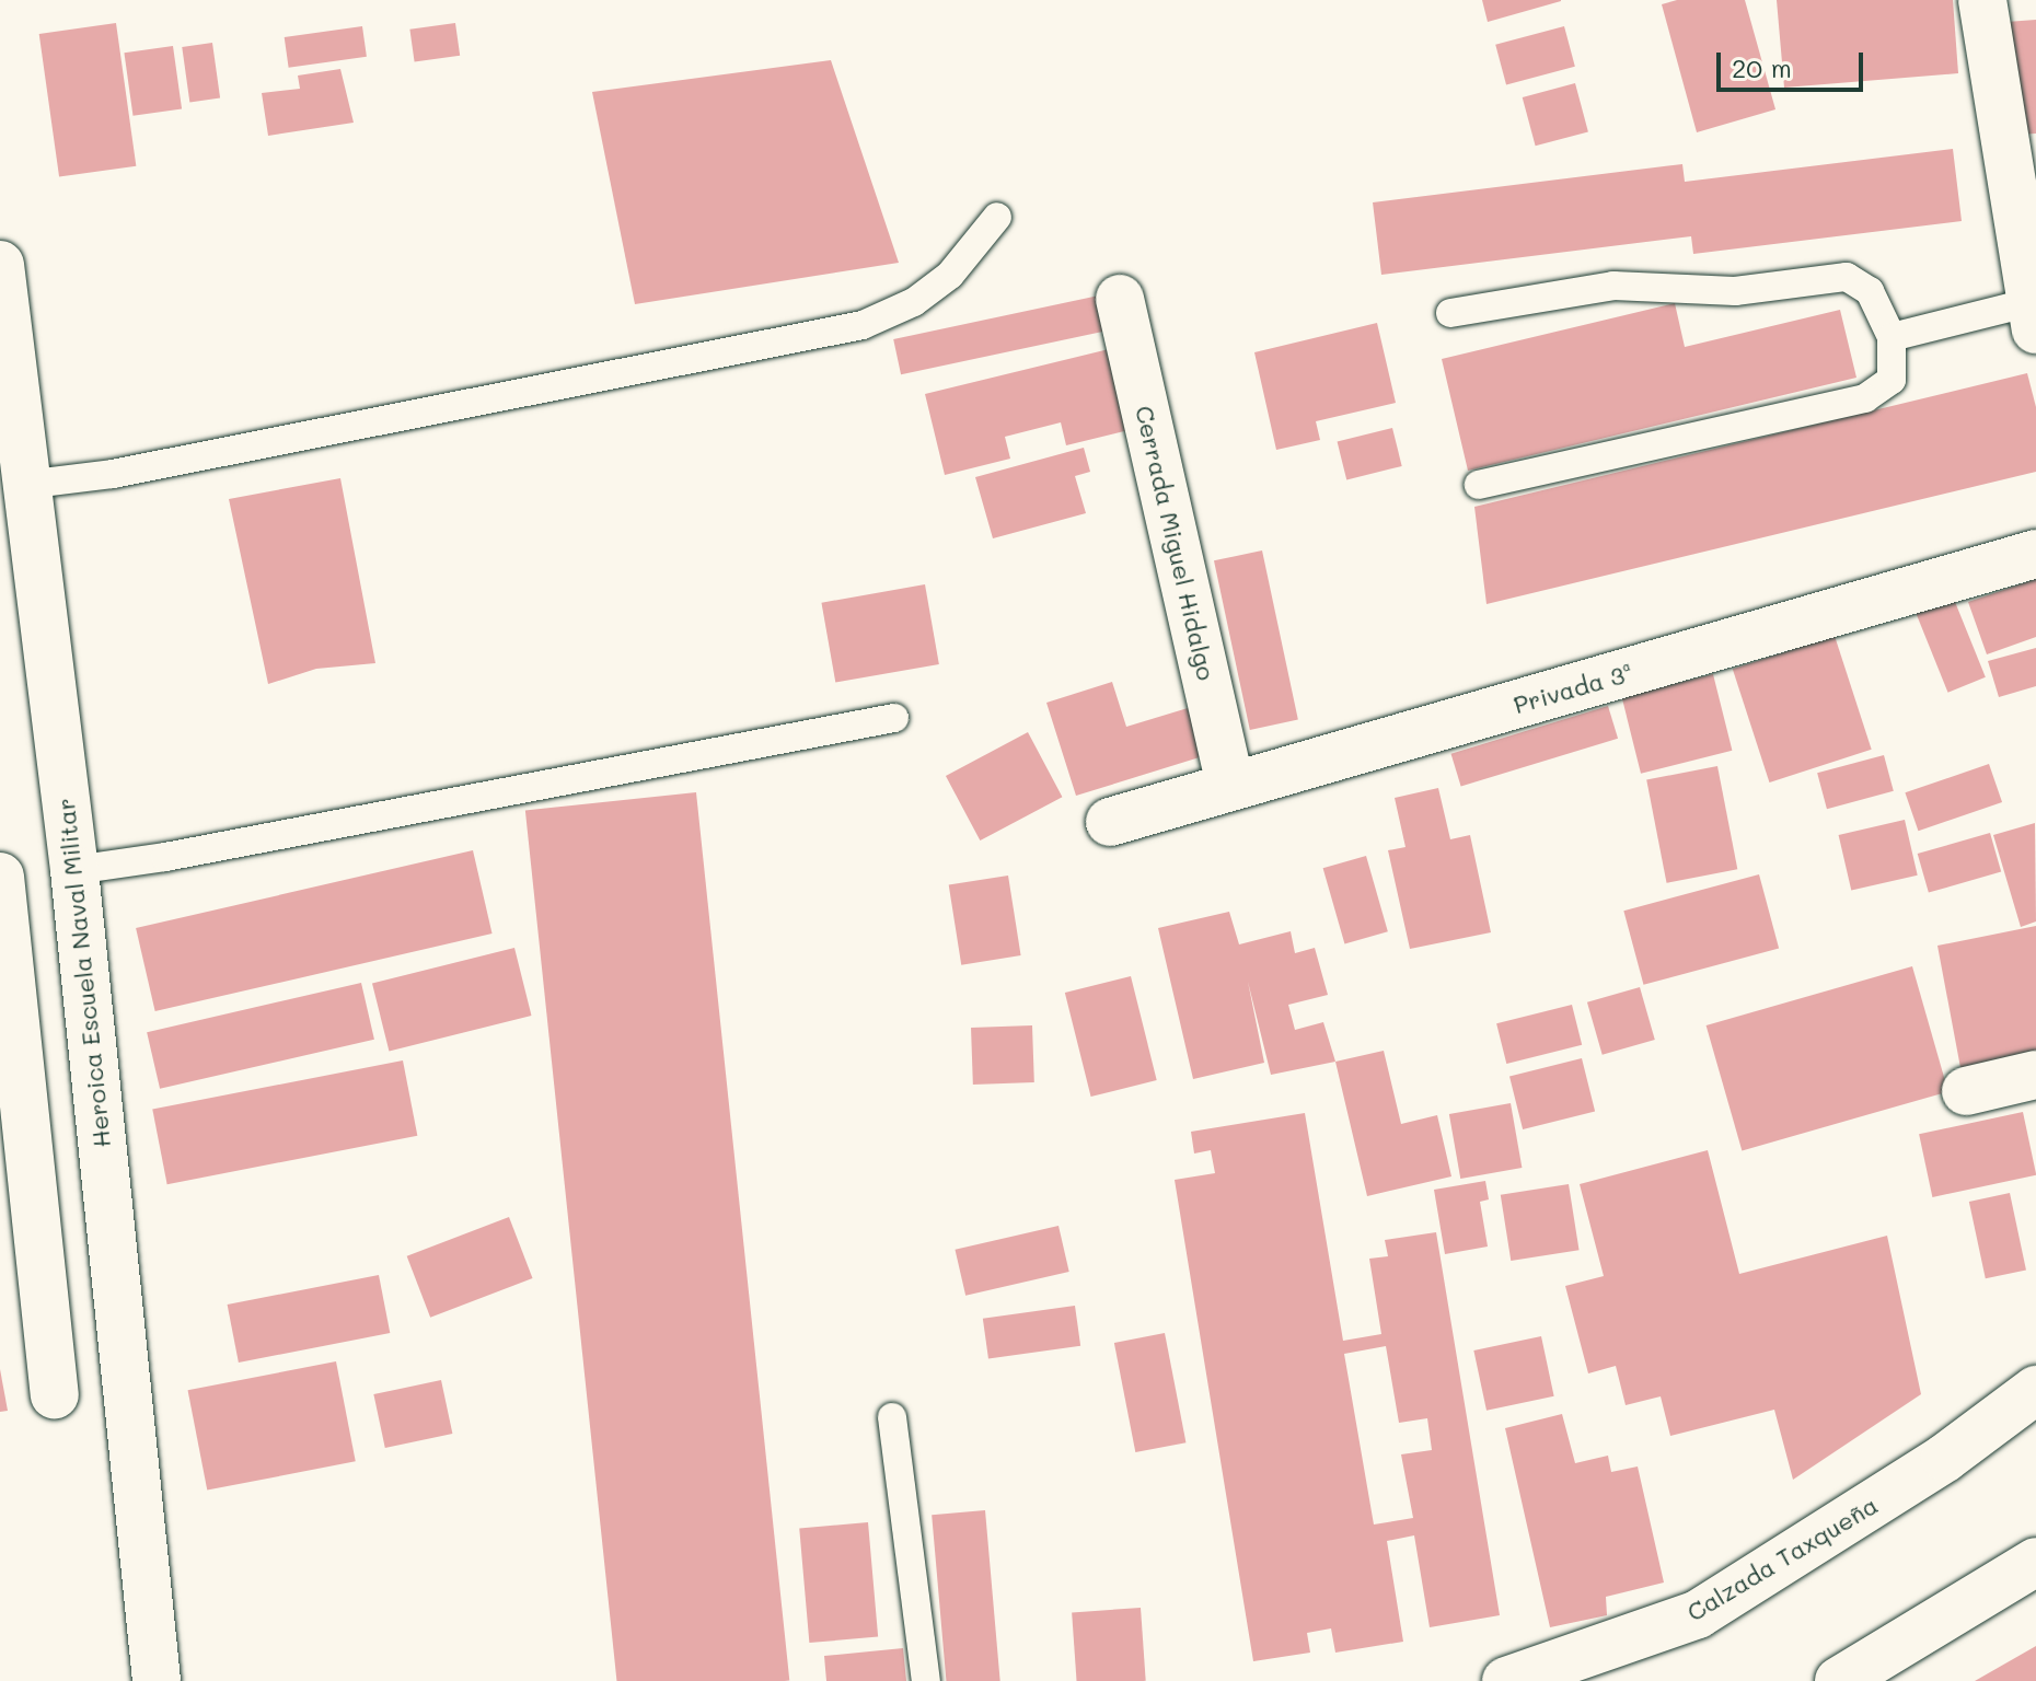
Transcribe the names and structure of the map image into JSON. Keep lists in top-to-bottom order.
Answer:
{
  "streets": {
    "street": [
      "Cerrada Miguel Hidalgo",
      "Privada 3ª",
      "Heroica Escuela Naval Militar",
      "Calzada Taxqueña"
    ]
  },
  "crossings": [
    ["Cerrada Miguel Hidalgo", "Privada 3ª"]
  ],
  "scale_bar": "20 m"
}
